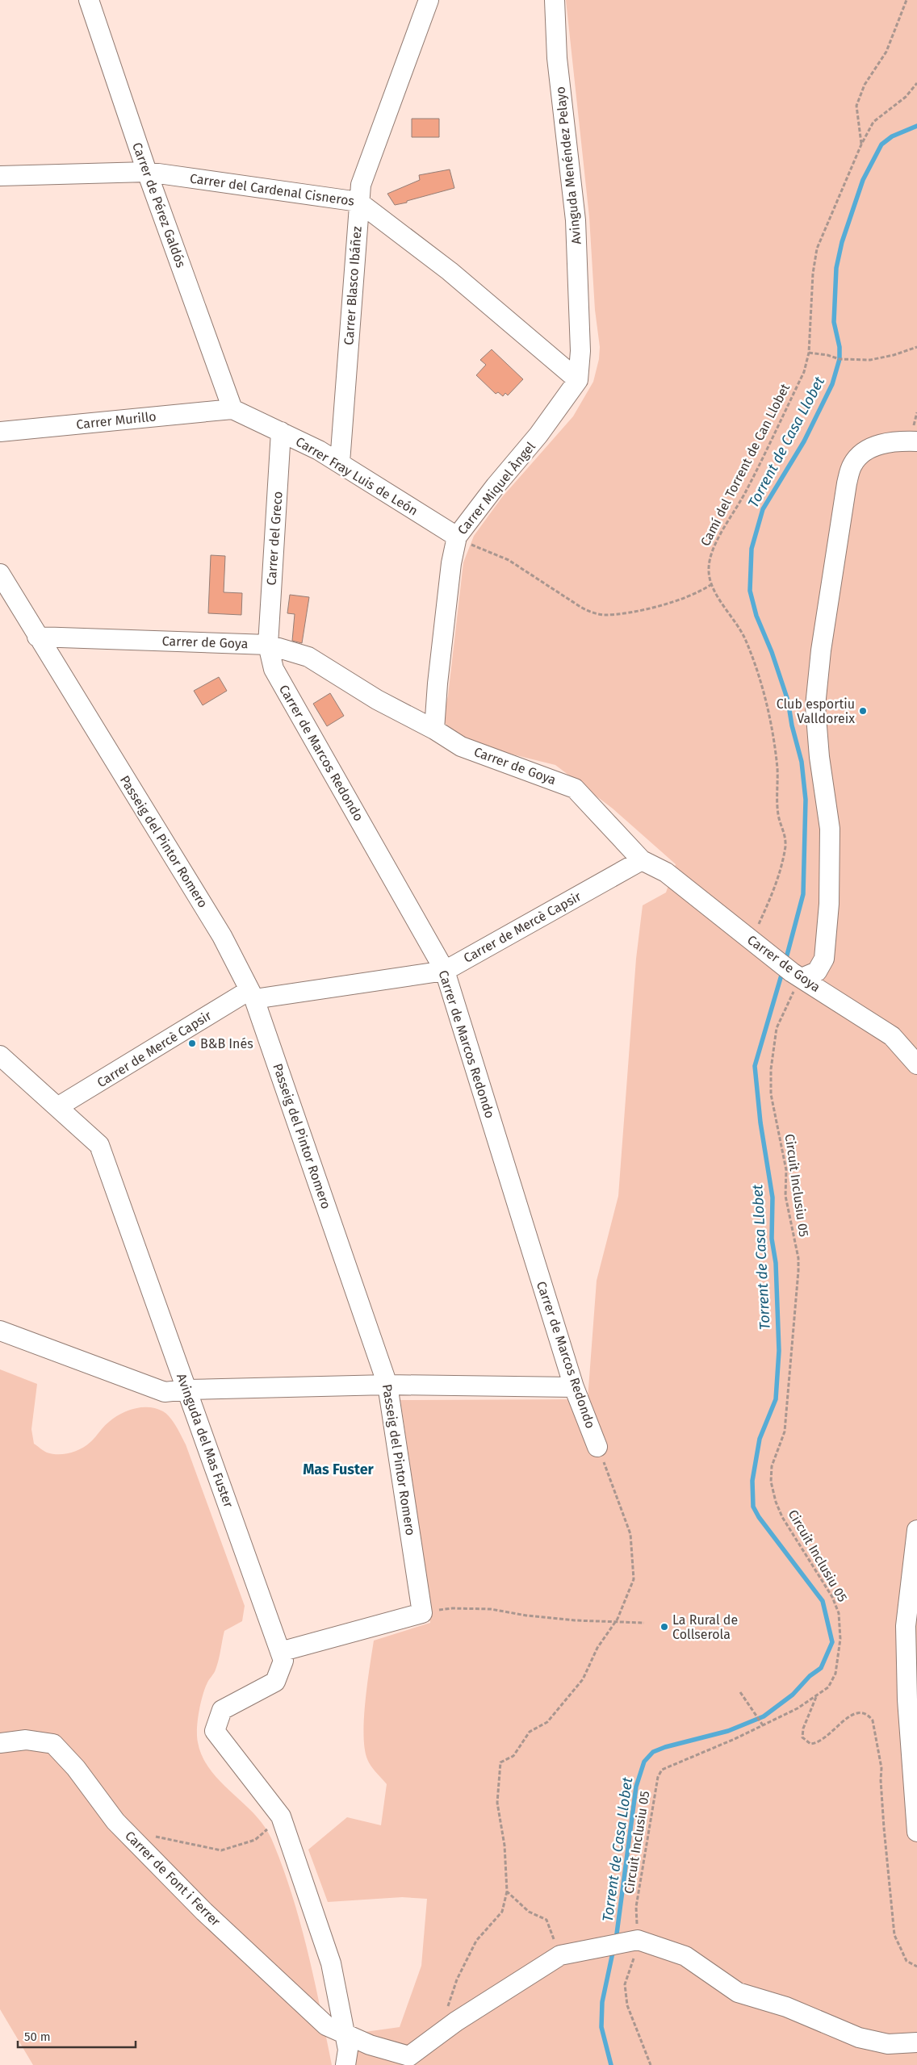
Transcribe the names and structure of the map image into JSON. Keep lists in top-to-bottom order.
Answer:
{
  "streets": {
    "street": [
      "Avinguda Menéndez Pelayo",
      "Carrer del Cardenal Cisneros",
      "Carrer de Pérez Galdós",
      "Carrer Blasco Ibáñez",
      "Carrer Murillo",
      "Carrer Fray Luis de León",
      "Carrer Miquel Àngel",
      "Carrer del Greco",
      "Carrer de Goya",
      "Carrer de Marcos Redondo",
      "Passeig del Pintor Romero",
      "Carrer de Mercè Capsir",
      "Avinguda del Mas Fuster",
      "Carrer de Font i Ferrer"
    ],
    "path": ["Camí del Torrent de Can Llobet", "Circuit Inclusiu 05"]
  },
  "crossings": [
    ["Avinguda Menéndez Pelayo", "Carrer del Cardenal Cisneros"],
    ["Avinguda Menéndez Pelayo", "Carrer Miquel Àngel"],
    ["Carrer del Cardenal Cisneros", "Carrer de Pérez Galdós"],
    ["Carrer del Cardenal Cisneros", "Carrer Blasco Ibáñez"],
    ["Carrer del Cardenal Cisneros", "Carrer Miquel Àngel"],
    ["Carrer de Pérez Galdós", "Carrer Murillo"],
    ["Carrer de Pérez Galdós", "Carrer Fray Luis de León"],
    ["Carrer Blasco Ibáñez", "Carrer Fray Luis de León"],
    ["Carrer Murillo", "Carrer Fray Luis de León"],
    ["Camí del Torrent de Can Llobet", "Carrer de Goya"],
    ["Carrer Fray Luis de León", "Carrer Miquel Àngel"],
    ["Carrer Fray Luis de León", "Carrer del Greco"],
    ["Carrer Miquel Àngel", "Carrer de Goya"],
    ["Carrer del Greco", "Carrer de Goya"],
    ["Carrer del Greco", "Carrer de Marcos Redondo"],
    ["Carrer de Goya", "Carrer de Marcos Redondo"],
    ["Carrer de Goya", "Passeig del Pintor Romero"],
    ["Carrer de Goya", "Carrer de Mercè Capsir"],
    ["Carrer de Goya", "Circuit Inclusiu 05"],
    ["Carrer de Marcos Redondo", "Carrer de Mercè Capsir"],
    ["Passeig del Pintor Romero", "Carrer de Mercè Capsir"],
    ["Carrer de Mercè Capsir", "Avinguda del Mas Fuster"]
  ],
  "districts": ["Mas Fuster"],
  "water": ["Torrent de Casa Llobet"],
  "places": ["Club esportiu Valldoreix", "B&B Inés", "La Rural de Collserola"],
  "scale_bar": "50 m"
}
